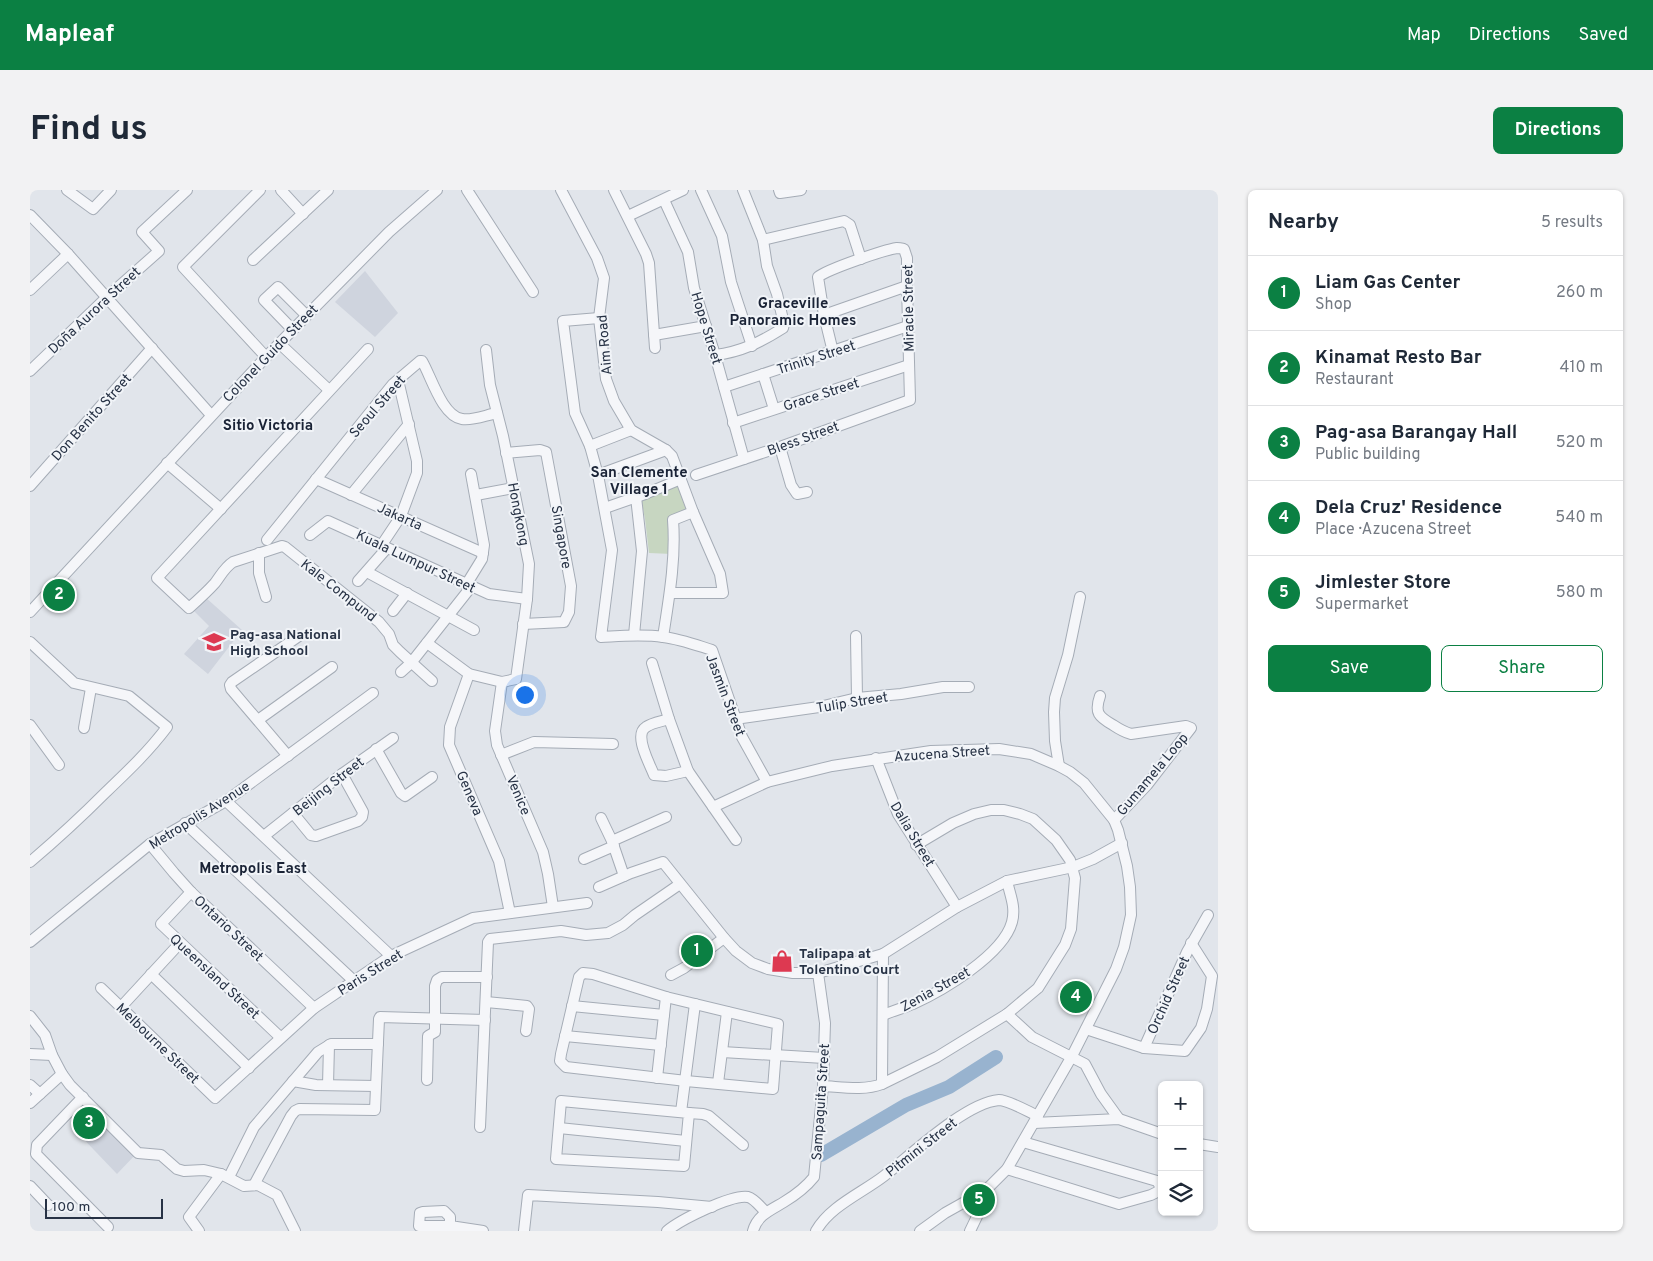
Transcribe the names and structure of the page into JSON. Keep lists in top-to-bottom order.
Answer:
{
  "streets": {
    "street": [
      "Miracle Street",
      "Doña Aurora Street",
      "Hope Street",
      "Aim Road",
      "Colonel Guido Street",
      "Trinity Street",
      "Grace Street",
      "Seoul Street",
      "Don Benito Street",
      "Bless Street",
      "Hongkong",
      "Jakarta",
      "Singapore",
      "Kuala Lumpur Street",
      "Kale Compund",
      "Jasmin Street",
      "Tulip Street",
      "Azucena Street",
      "Gumamela Loop",
      "Beijing Street",
      "Geneva",
      "Venice",
      "Metropolis Avenue",
      "Dalia Street",
      "Ontario Street",
      "Paris Street",
      "Queensland Street",
      "Zenia Street",
      "Orchid Street",
      "Melbourne Street",
      "Sampaguita Street",
      "Pitmini Street"
    ]
  },
  "crossings": [
    ["Miracle Street", "Trinity Street"],
    ["Miracle Street", "Grace Street"],
    ["Miracle Street", "Bless Street"],
    ["Hope Street", "Trinity Street"],
    ["Hope Street", "Grace Street"],
    ["Hope Street", "Bless Street"],
    ["Seoul Street", "Hongkong"],
    ["Seoul Street", "Jakarta"],
    ["Hongkong", "Singapore"],
    ["Hongkong", "Kuala Lumpur Street"],
    ["Hongkong", "Venice"],
    ["Jasmin Street", "Tulip Street"],
    ["Jasmin Street", "Azucena Street"],
    ["Azucena Street", "Gumamela Loop"],
    ["Azucena Street", "Dalia Street"],
    ["Azucena Street", "Orchid Street"],
    ["Azucena Street", "Pitmini Street"],
    ["Geneva", "Paris Street"],
    ["Venice", "Paris Street"],
    ["Metropolis Avenue", "Ontario Street"],
    ["Ontario Street", "Paris Street"],
    ["Ontario Street", "Queensland Street"],
    ["Paris Street", "Queensland Street"],
    ["Paris Street", "Melbourne Street"]
  ],
  "districts": [
    "Graceville Panoramic Homes",
    "Sitio Victoria",
    "San Clemente Village 1",
    "Metropolis East"
  ],
  "places": {
    "school or university": ["Pag-asa National High School"],
    "shop": ["Talipapa at Tolentino Court"]
  },
  "scale_bar": "100 m",
  "page": {
    "header": "Mapleaf",
    "nav": ["Map", "Directions", "Saved"],
    "buttons": [
      "Directions",
      ["Save", "Share"]
    ],
    "title": "Find us",
    "heading": ["Nearby", "5 results"],
    "list": [
      {
        "mark": "1",
        "name": "Liam Gas Center",
        "note": "Shop",
        "value": "260 m"
      },
      {
        "mark": "2",
        "name": "Kinamat Resto Bar",
        "note": "Restaurant",
        "value": "410 m"
      },
      {
        "mark": "3",
        "name": "Pag-asa Barangay Hall",
        "note": "Public building",
        "value": "520 m"
      },
      {
        "mark": "4",
        "name": "Dela Cruz' Residence",
        "note": "Place · Azucena Street",
        "value": "540 m"
      },
      {
        "mark": "5",
        "name": "Jimlester Store",
        "note": "Supermarket",
        "value": "580 m"
      }
    ],
    "pins": [
      "2",
      "1",
      "4",
      "3",
      "5"
    ],
    "map_buttons": ["+", "−"],
    "scale": "100 m"
  }
}
